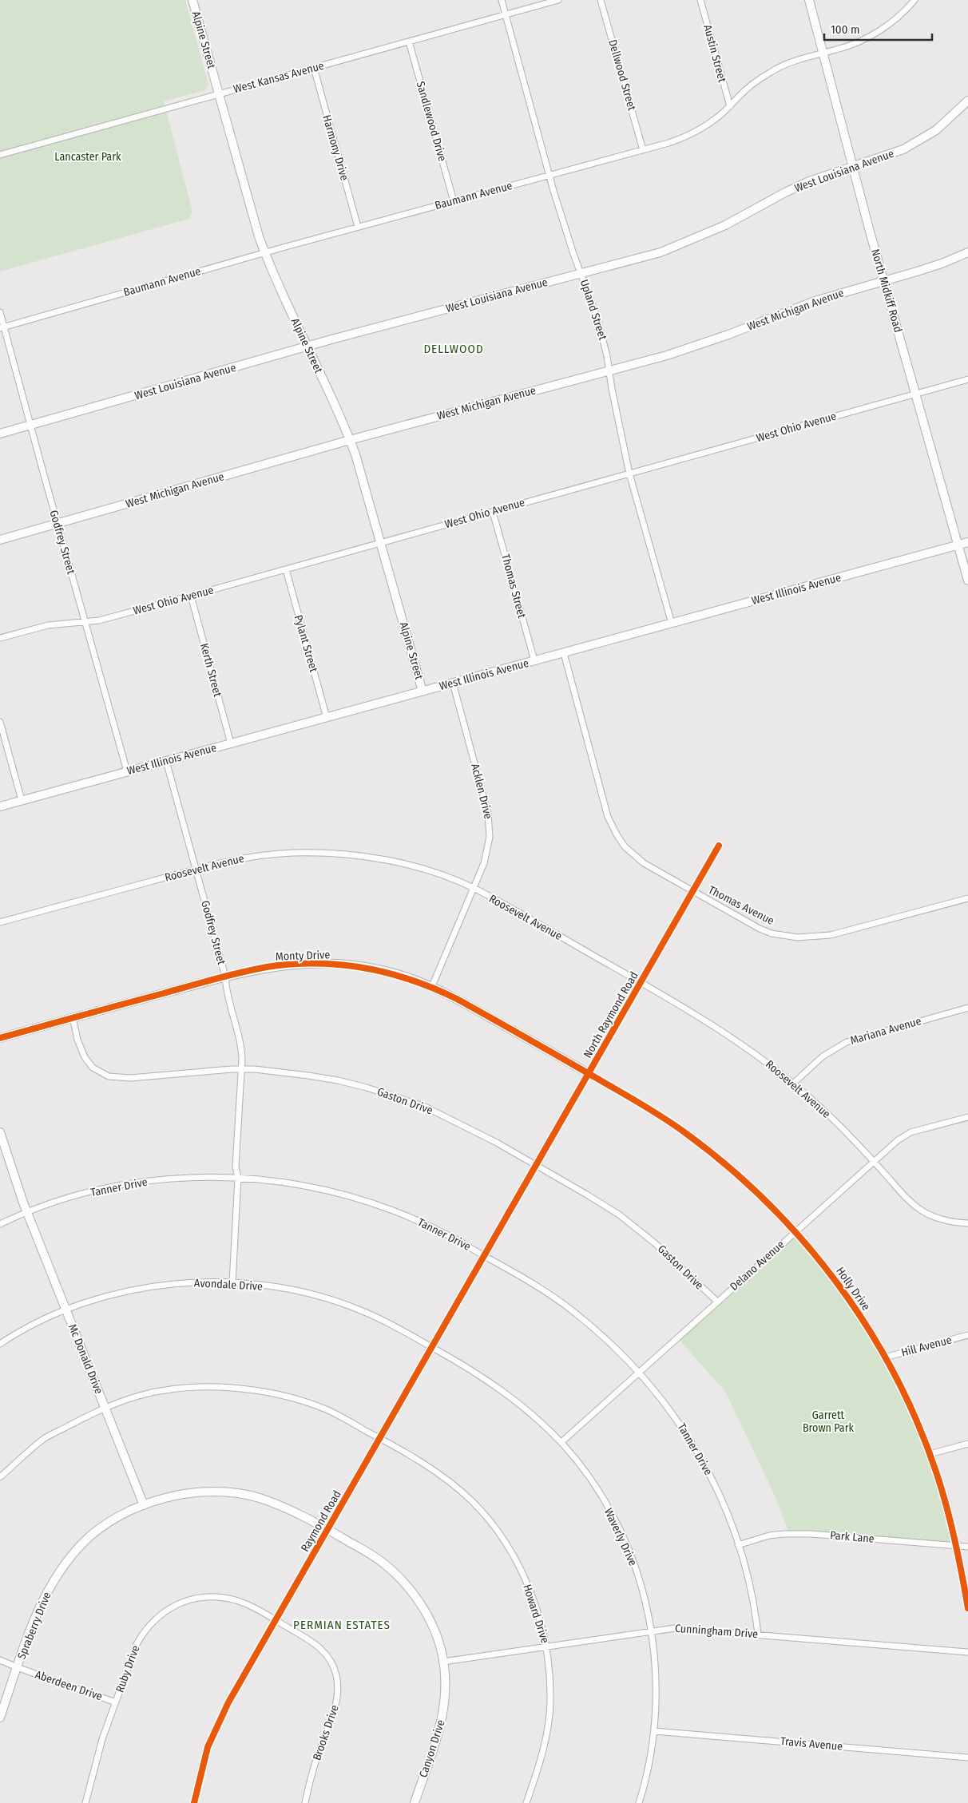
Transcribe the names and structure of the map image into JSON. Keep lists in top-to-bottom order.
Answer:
{
  "streets": {
    "street": [
      "Alpine Street",
      "Austin Street",
      "Dellwood Street",
      "West Kansas Avenue",
      "Sandlewood Drive",
      "Harmony Drive",
      "West Louisiana Avenue",
      "Baumann Avenue",
      "North Midkiff Road",
      "Upland Street",
      "West Michigan Avenue",
      "West Ohio Avenue",
      "Godfrey Street",
      "Thomas Street",
      "West Illinois Avenue",
      "Pylant Street",
      "Kerth Street",
      "Acklen Drive",
      "Roosevelt Avenue",
      "Thomas Avenue",
      "Monty Drive",
      "North Raymond Road",
      "Mariana Avenue",
      "Gaston Drive",
      "Tanner Drive",
      "Delano Avenue",
      "Avondale Drive",
      "Holly Drive",
      "Hill Avenue",
      "Mc Donald Drive",
      "Raymond Road",
      "Waverly Drive",
      "Park Lane",
      "Howard Drive",
      "Spraberry Drive",
      "Cunningham Drive",
      "Ruby Drive",
      "Aberdeen Drive",
      "Brooks Drive",
      "Travis Avenue",
      "Canyon Drive"
    ]
  },
  "crossings": [
    ["Alpine Street", "West Kansas Avenue"],
    ["Alpine Street", "West Louisiana Avenue"],
    ["Alpine Street", "Baumann Avenue"],
    ["Alpine Street", "West Michigan Avenue"],
    ["Alpine Street", "West Ohio Avenue"],
    ["Alpine Street", "West Illinois Avenue"],
    ["Austin Street", "Baumann Avenue"],
    ["Dellwood Street", "Baumann Avenue"],
    ["West Kansas Avenue", "Sandlewood Drive"],
    ["West Kansas Avenue", "Harmony Drive"],
    ["West Kansas Avenue", "Upland Street"],
    ["Sandlewood Drive", "Baumann Avenue"],
    ["Harmony Drive", "Baumann Avenue"],
    ["West Louisiana Avenue", "North Midkiff Road"],
    ["West Louisiana Avenue", "Upland Street"],
    ["West Louisiana Avenue", "Godfrey Street"],
    ["Baumann Avenue", "North Midkiff Road"],
    ["Baumann Avenue", "Upland Street"],
    ["Baumann Avenue", "Godfrey Street"],
    ["North Midkiff Road", "West Michigan Avenue"],
    ["North Midkiff Road", "West Ohio Avenue"],
    ["North Midkiff Road", "West Illinois Avenue"],
    ["Upland Street", "West Michigan Avenue"],
    ["Upland Street", "West Ohio Avenue"],
    ["Upland Street", "West Illinois Avenue"],
    ["West Michigan Avenue", "Godfrey Street"],
    ["West Ohio Avenue", "Godfrey Street"],
    ["West Ohio Avenue", "Thomas Street"],
    ["West Ohio Avenue", "Pylant Street"],
    ["West Ohio Avenue", "Kerth Street"],
    ["Godfrey Street", "West Illinois Avenue"],
    ["Godfrey Street", "Roosevelt Avenue"],
    ["Godfrey Street", "Monty Drive"],
    ["Godfrey Street", "Gaston Drive"],
    ["Godfrey Street", "Tanner Drive"],
    ["Thomas Street", "West Illinois Avenue"],
    ["West Illinois Avenue", "Pylant Street"],
    ["West Illinois Avenue", "Kerth Street"],
    ["West Illinois Avenue", "Acklen Drive"],
    ["West Illinois Avenue", "Thomas Avenue"],
    ["Acklen Drive", "Roosevelt Avenue"],
    ["Acklen Drive", "Monty Drive"],
    ["Roosevelt Avenue", "North Raymond Road"],
    ["Roosevelt Avenue", "Mariana Avenue"],
    ["Roosevelt Avenue", "Delano Avenue"],
    ["Thomas Avenue", "North Raymond Road"],
    ["Monty Drive", "North Raymond Road"],
    ["Monty Drive", "Gaston Drive"],
    ["Monty Drive", "Holly Drive"],
    ["North Raymond Road", "Gaston Drive"],
    ["North Raymond Road", "Tanner Drive"],
    ["North Raymond Road", "Holly Drive"],
    ["North Raymond Road", "Raymond Road"],
    ["Gaston Drive", "Delano Avenue"],
    ["Tanner Drive", "Delano Avenue"],
    ["Tanner Drive", "Mc Donald Drive"],
    ["Tanner Drive", "Raymond Road"],
    ["Tanner Drive", "Park Lane"],
    ["Tanner Drive", "Cunningham Drive"],
    ["Delano Avenue", "Holly Drive"],
    ["Delano Avenue", "Waverly Drive"],
    ["Avondale Drive", "Mc Donald Drive"],
    ["Avondale Drive", "Raymond Road"],
    ["Avondale Drive", "Waverly Drive"],
    ["Holly Drive", "Hill Avenue"],
    ["Holly Drive", "Park Lane"],
    ["Mc Donald Drive", "Howard Drive"],
    ["Mc Donald Drive", "Spraberry Drive"],
    ["Raymond Road", "Waverly Drive"],
    ["Raymond Road", "Howard Drive"],
    ["Raymond Road", "Spraberry Drive"],
    ["Raymond Road", "Ruby Drive"],
    ["Raymond Road", "Brooks Drive"],
    ["Raymond Road", "Canyon Drive"],
    ["Waverly Drive", "Cunningham Drive"],
    ["Waverly Drive", "Travis Avenue"],
    ["Howard Drive", "Cunningham Drive"],
    ["Spraberry Drive", "Aberdeen Drive"],
    ["Spraberry Drive", "Canyon Drive"],
    ["Cunningham Drive", "Canyon Drive"],
    ["Ruby Drive", "Aberdeen Drive"],
    ["Ruby Drive", "Brooks Drive"]
  ],
  "districts": ["DELLWOOD", "PERMIAN ESTATES"],
  "parks": ["Lancaster Park", "Garrett Brown Park"],
  "scale_bar": "100 m"
}
